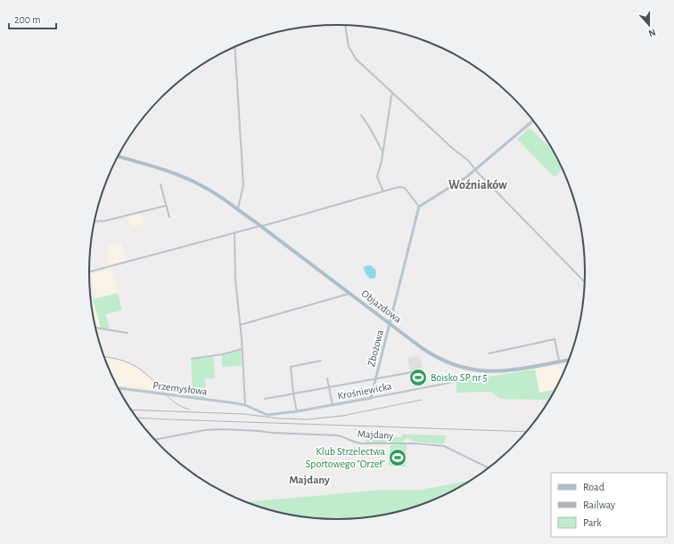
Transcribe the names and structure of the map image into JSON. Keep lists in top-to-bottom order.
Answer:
{
  "streets": {
    "main road": ["Objazdowa"],
    "street": [
      "Zbożowa",
      "Przemysłowa",
      "Krośniewicka",
      "Majdany"
    ]
  },
  "crossings": [
    ["Objazdowa", "Zbożowa"],
    ["Objazdowa", "Krośniewicka"],
    ["Zbożowa", "Krośniewicka"],
    ["Przemysłowa", "Krośniewicka"]
  ],
  "districts": ["Woźniaków", "Majdany"],
  "places": {
    "sports": ["Boisko SP nr 5", "Klub Strzelectwa Sportowego \"Orzeł\""]
  },
  "legend": ["Road", "Railway", "Park"],
  "scale_bar": "200 m",
  "north": "bottom"
}
